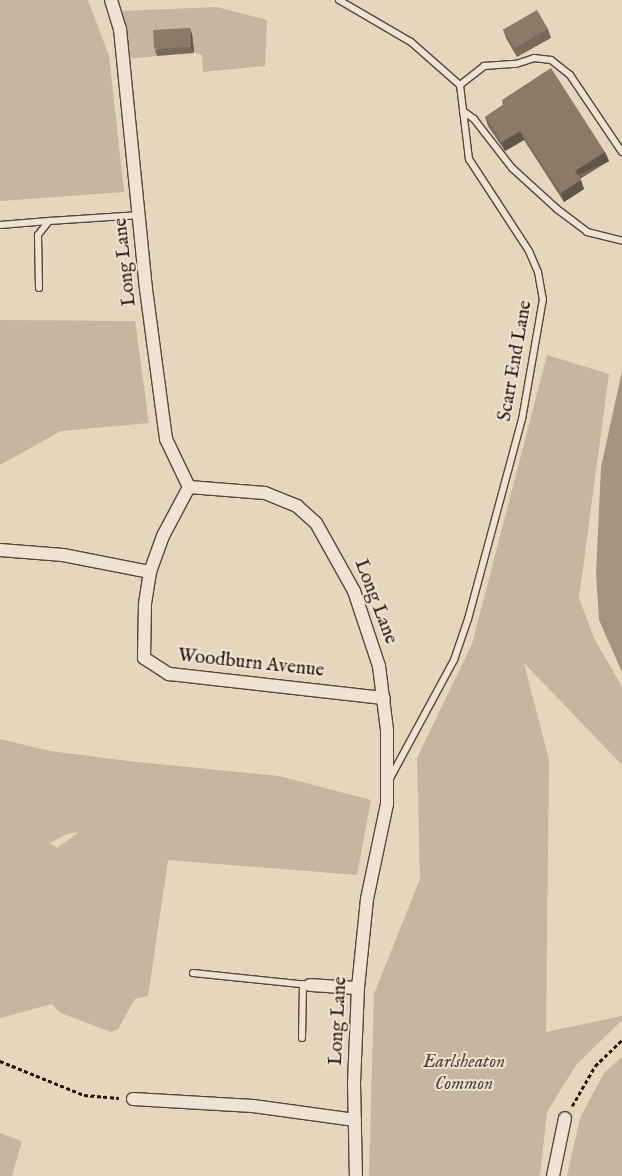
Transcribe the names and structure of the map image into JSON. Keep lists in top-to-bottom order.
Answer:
{
  "streets": {
    "street": ["Long Lane", "Woodburn Avenue"],
    "lane": ["Scarr End Lane"]
  },
  "crossings": [
    ["Long Lane", "Scarr End Lane"],
    ["Long Lane", "Woodburn Avenue"]
  ],
  "parks": ["Earlsheaton Common"]
}
